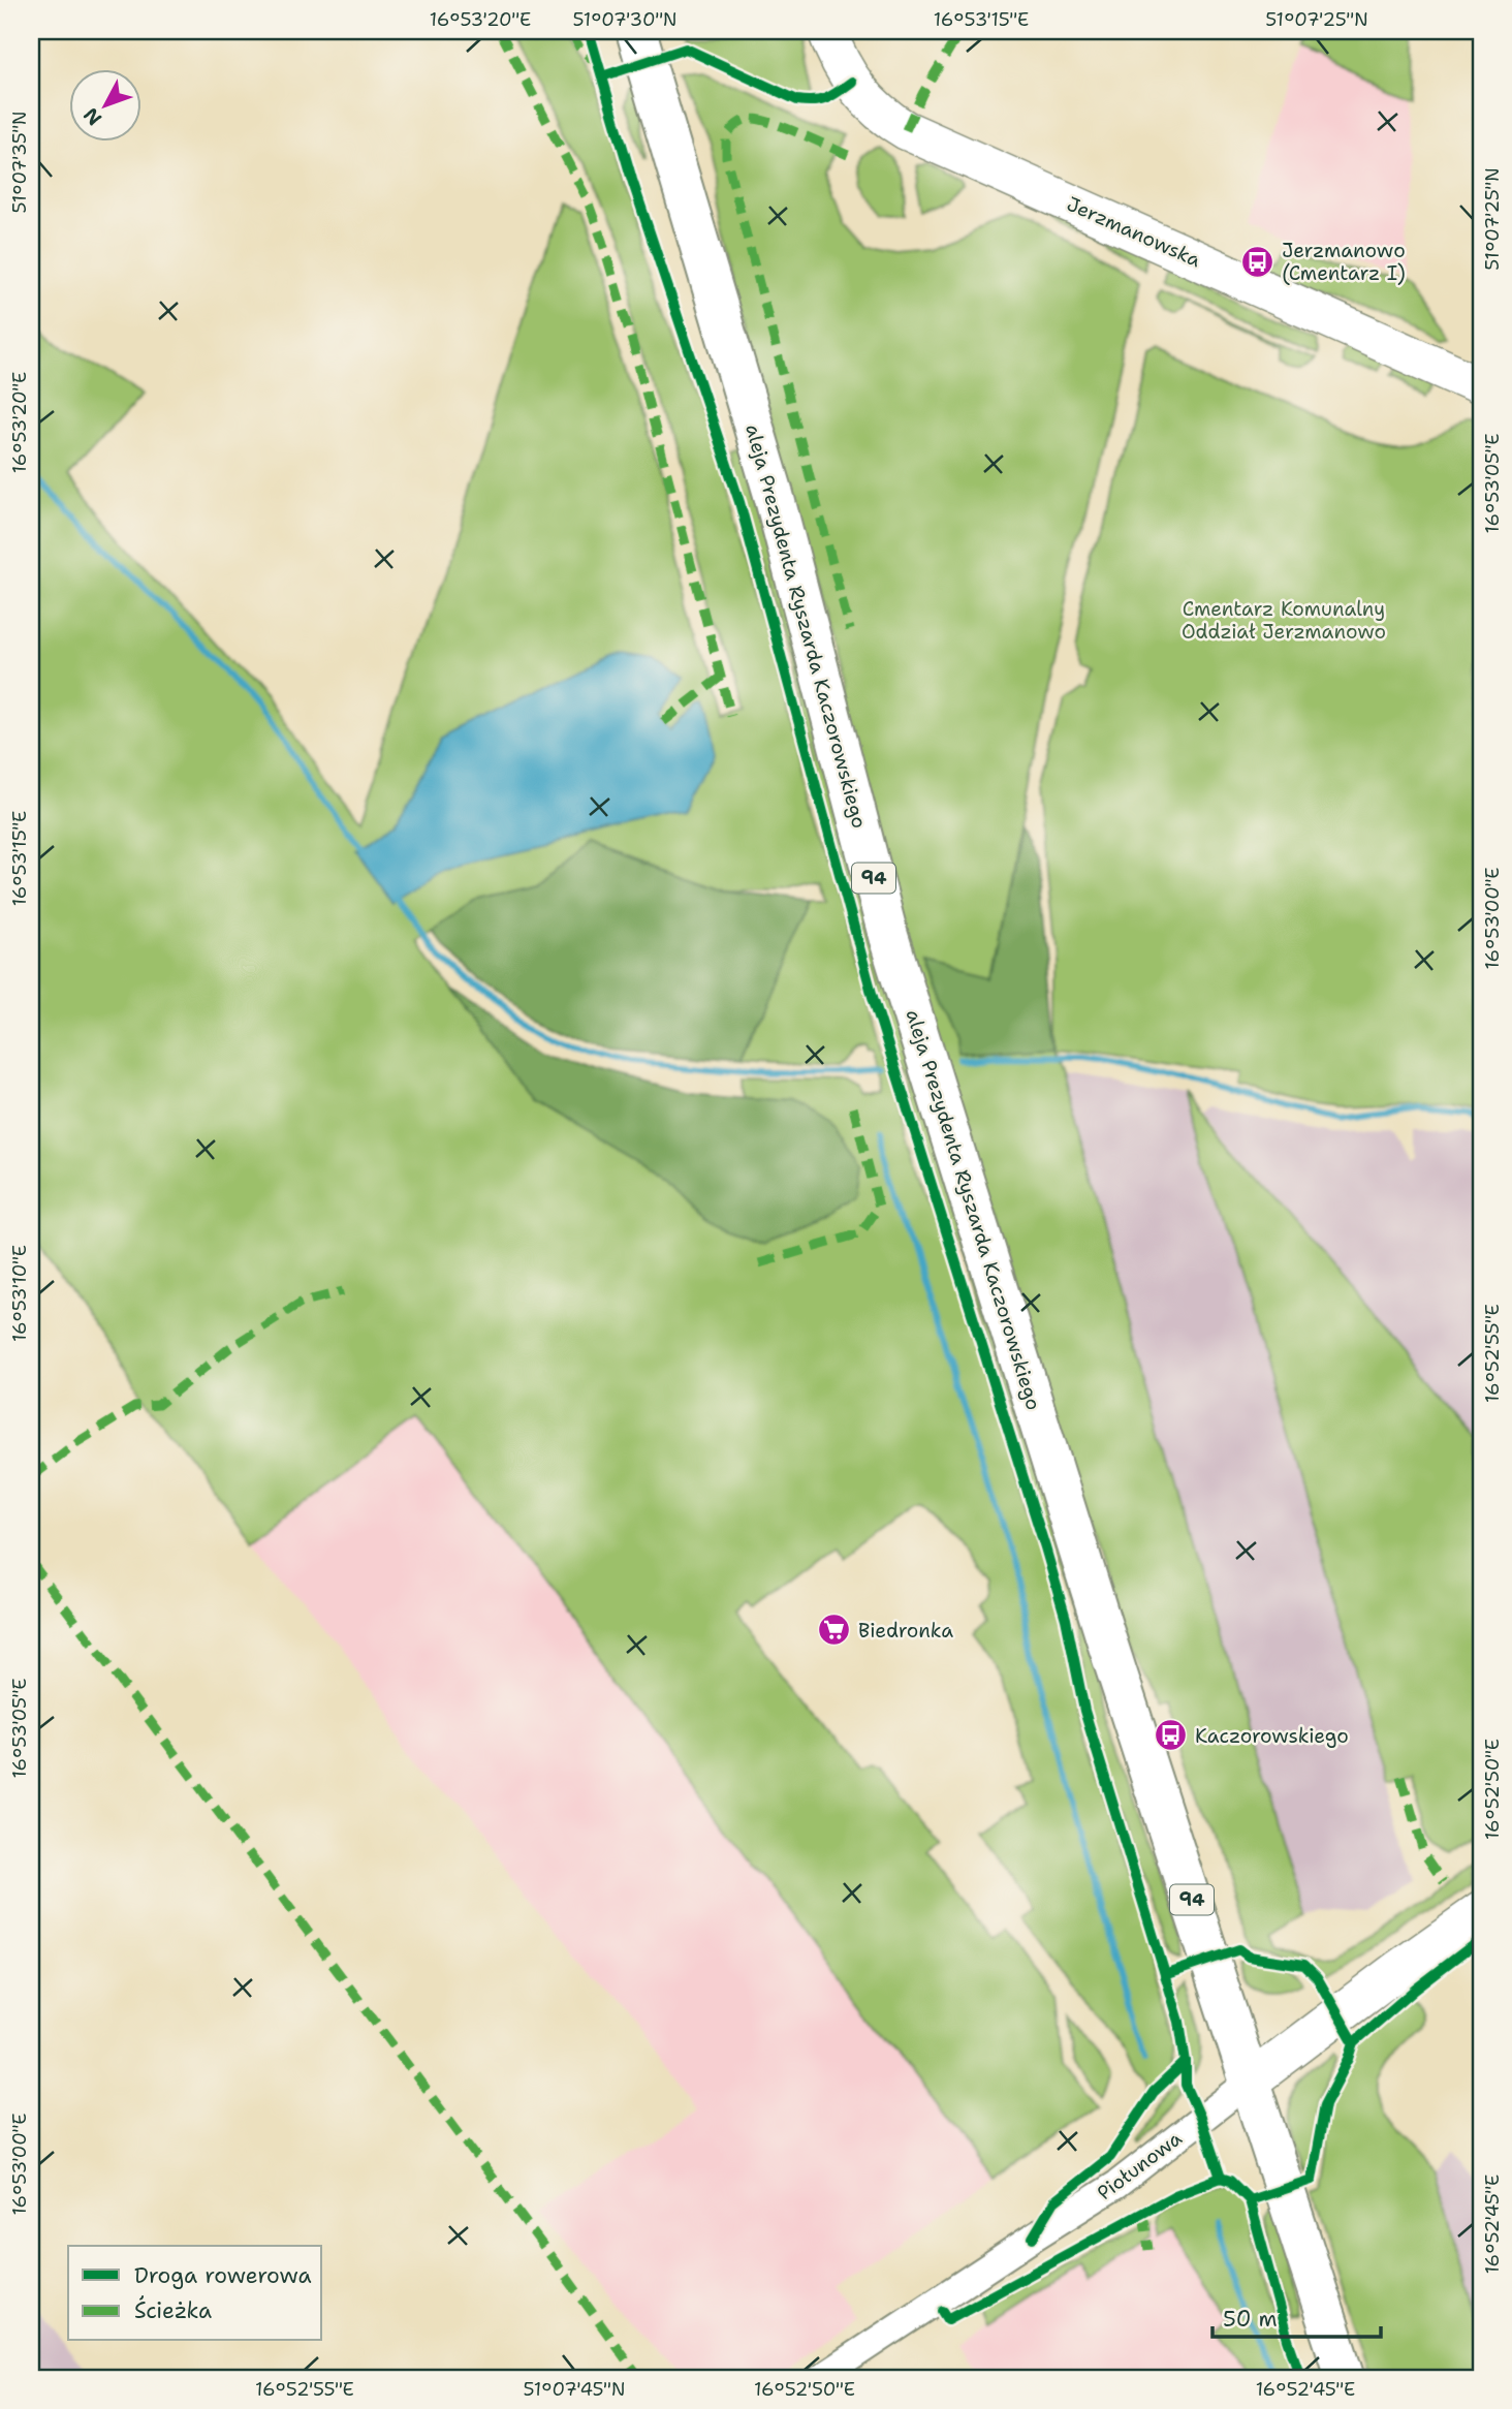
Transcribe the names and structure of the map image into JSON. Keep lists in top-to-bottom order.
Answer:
{
  "streets": {
    "main road": ["aleja Prezydenta Ryszarda Kaczorowskiego", "94"],
    "street": ["Jerzmanowska", "Piołunowa"]
  },
  "crossings": [
    ["aleja Prezydenta Ryszarda Kaczorowskiego", "Piołunowa"]
  ],
  "parks": ["Cmentarz Komunalny Oddział Jerzmanowo"],
  "places": {
    "bus stop": ["Jerzmanowo (Cmentarz I)", "Kaczorowskiego"],
    "supermarket": ["Biedronka"]
  },
  "legend": ["Droga rowerowa", "Ścieżka"],
  "scale_bar": "50 m",
  "north": "bottom left",
  "coordinates": [
    "16°53'20\"E",
    "51°07'30\"N",
    "16°53'15\"E",
    "51°07'25\"N",
    "51°07'35\"N",
    "16°53'05\"E",
    "16°53'00\"E",
    "16°53'10\"E",
    "16°52'55\"E",
    "16°52'50\"E",
    "16°52'45\"E",
    "51°07'45\"N"
  ]
}
